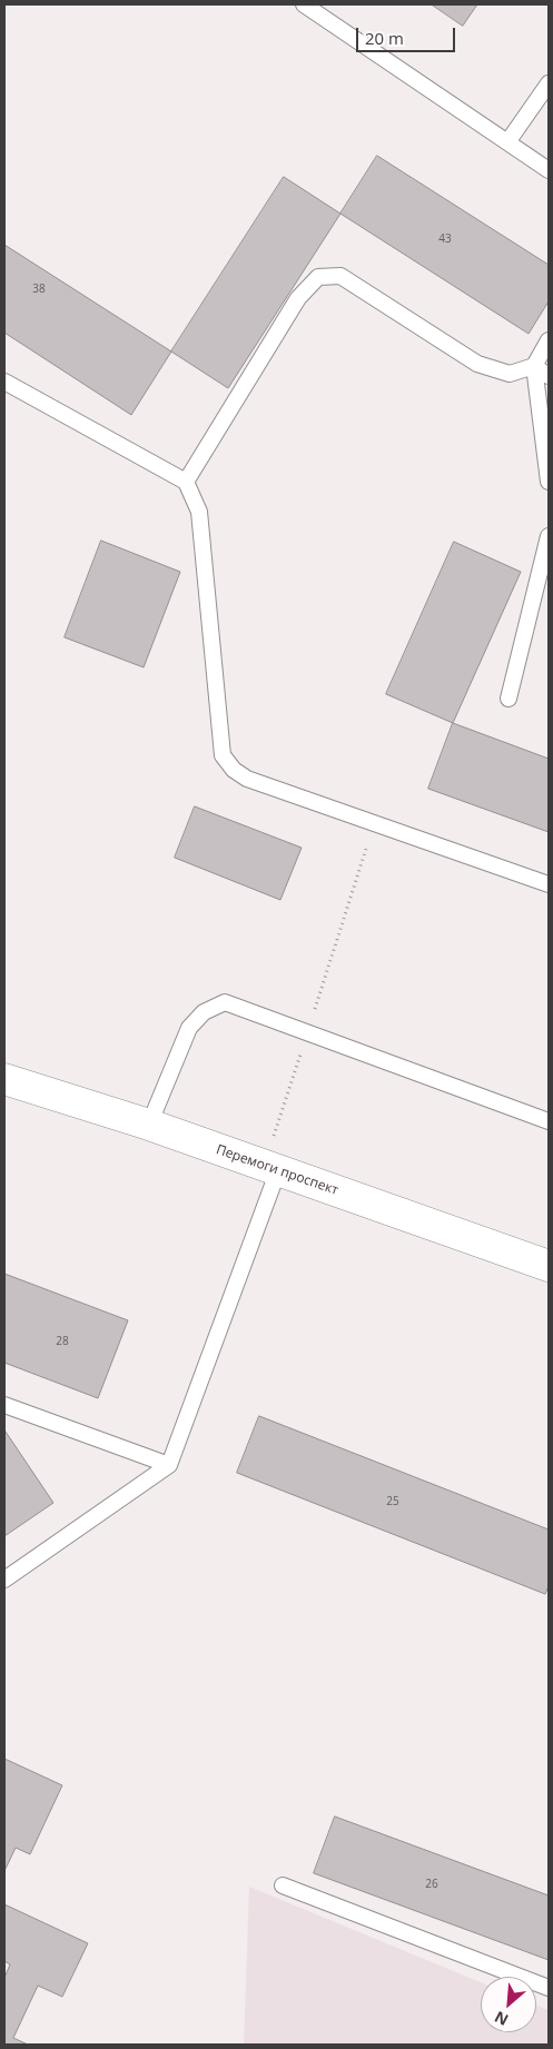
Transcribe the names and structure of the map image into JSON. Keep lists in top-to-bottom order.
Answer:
{
  "streets": {
    "street": ["Перемоги проспект"]
  },
  "house_numbers": [
    "43",
    "38",
    "28",
    "25",
    "26"
  ],
  "scale_bar": "20 m",
  "north": "bottom left"
}
